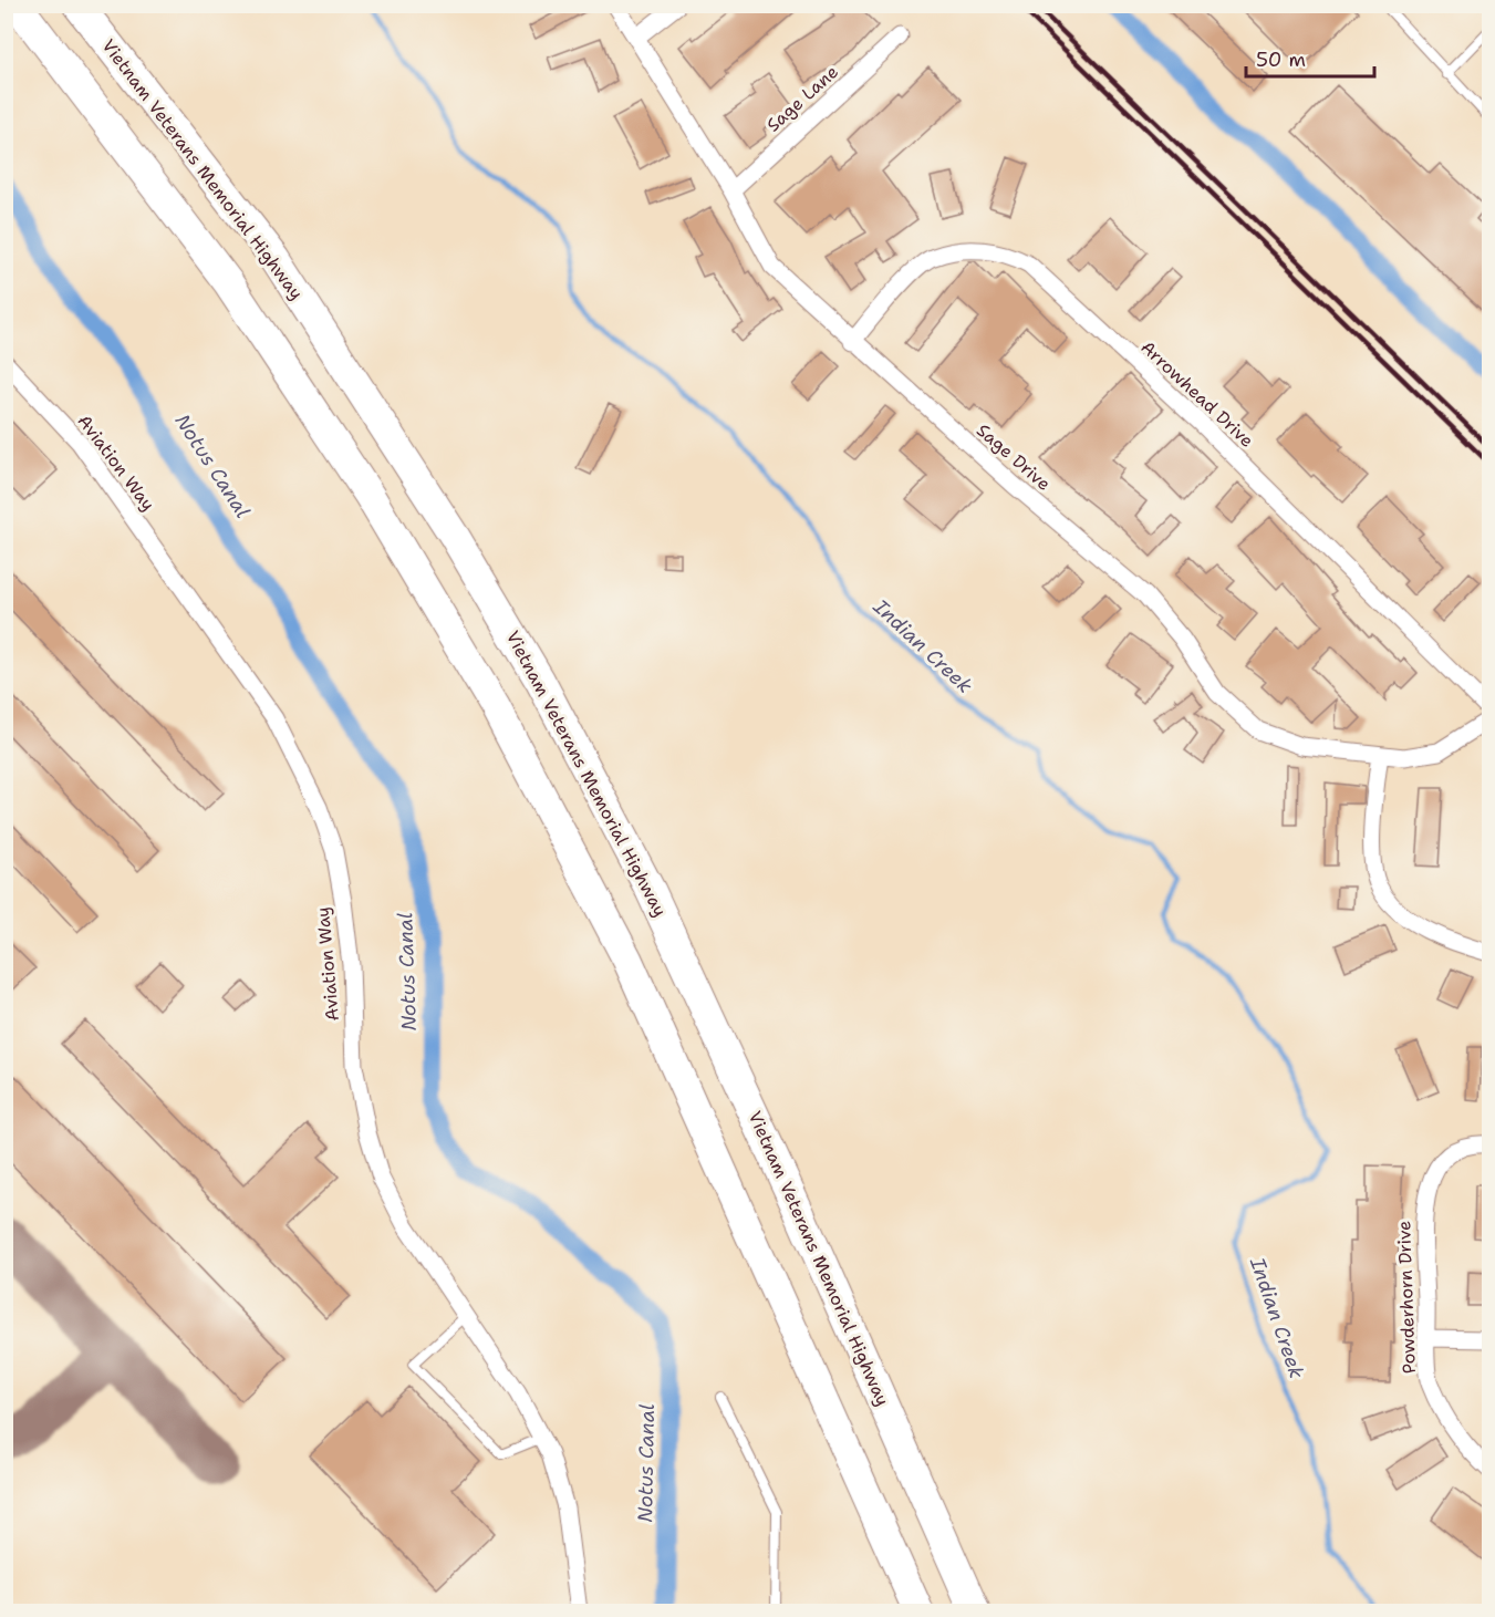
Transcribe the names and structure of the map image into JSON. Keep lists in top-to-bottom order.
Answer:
{
  "streets": {
    "highway": ["Vietnam Veterans Memorial Highway"],
    "street": [
      "Sage Lane",
      "Arrowhead Drive",
      "Sage Drive",
      "Aviation Way",
      "Powderhorn Drive"
    ]
  },
  "crossings": [
    ["Sage Lane", "Sage Drive"],
    ["Arrowhead Drive", "Sage Drive"]
  ],
  "water": ["Notus Canal", "Indian Creek"],
  "scale_bar": "50 m"
}
